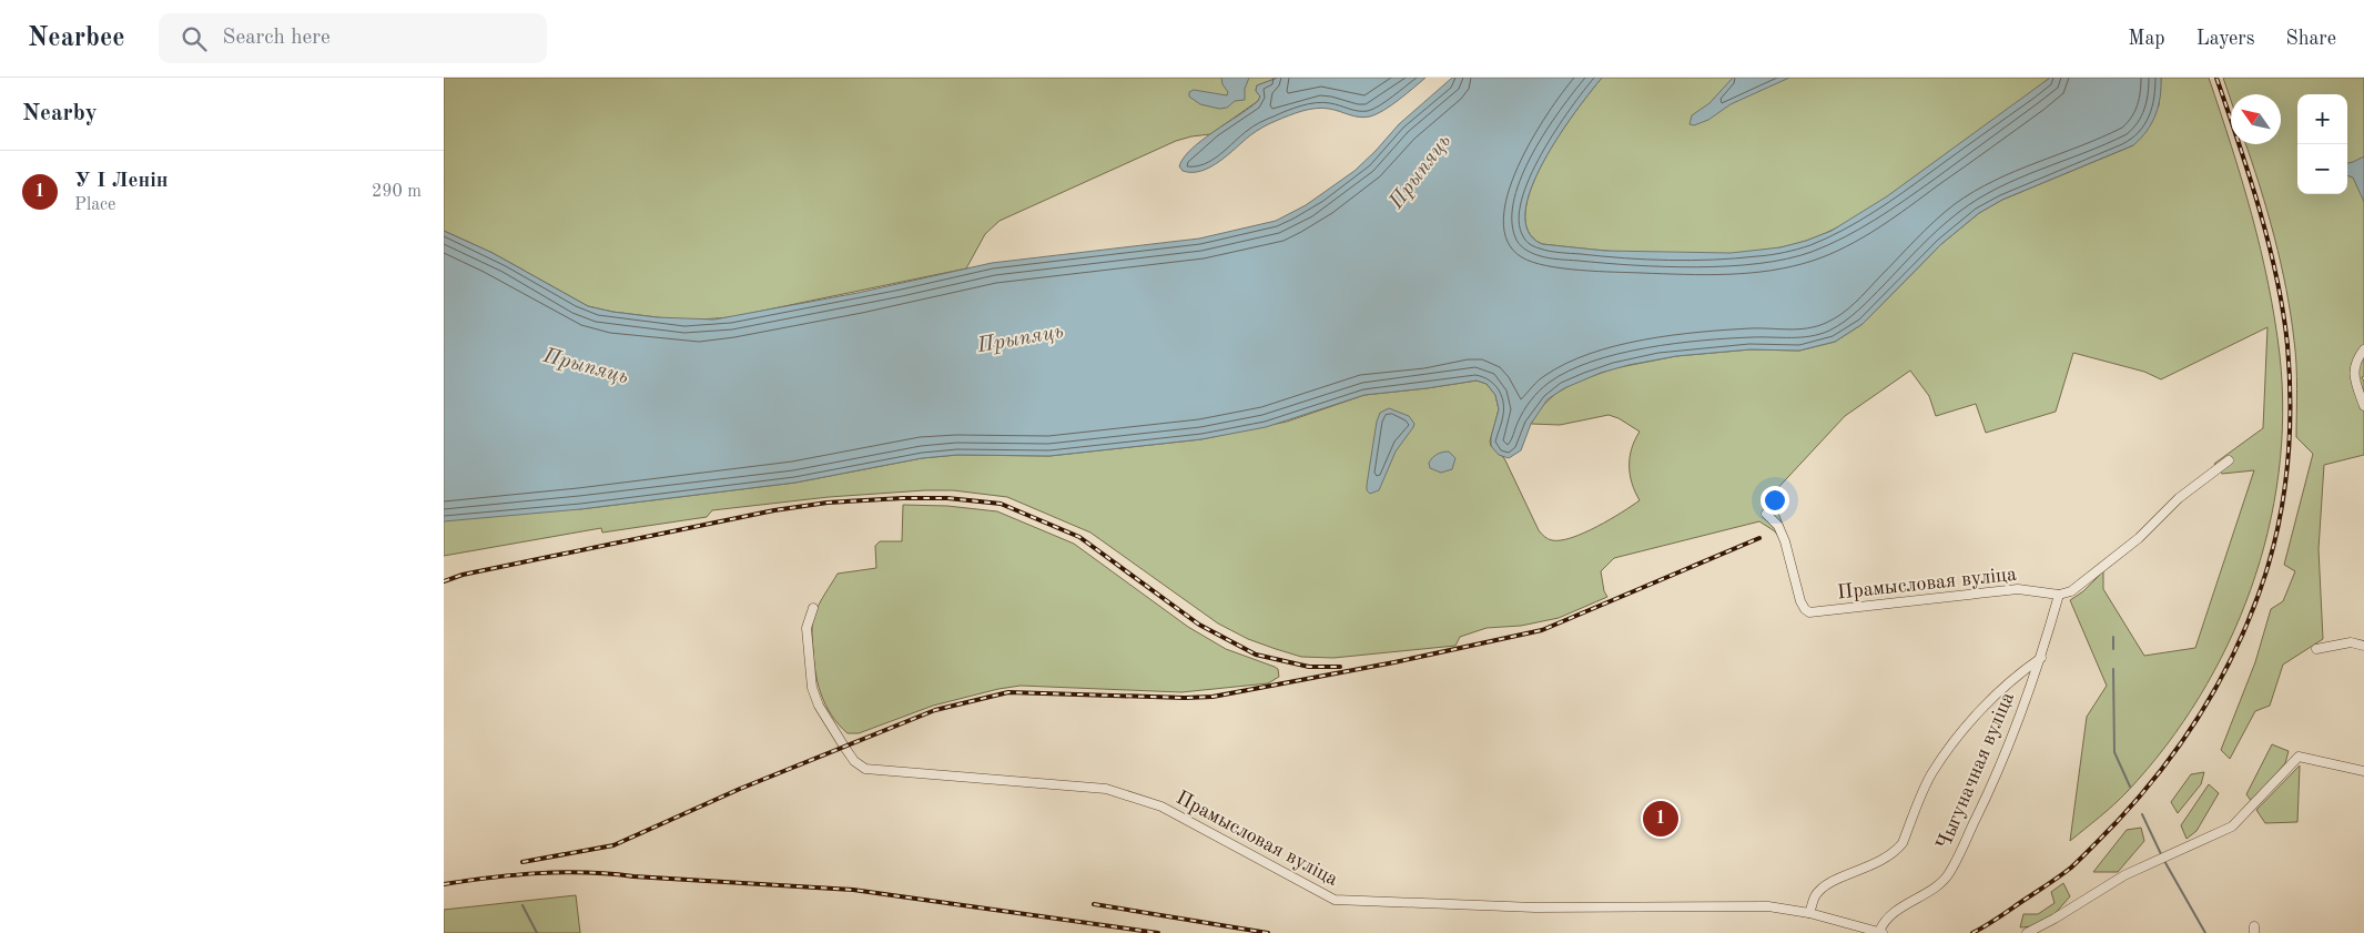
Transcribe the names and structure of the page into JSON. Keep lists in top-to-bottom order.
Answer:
{
  "streets": {
    "street": ["Прамысловая вуліца", "Чыгуначная вуліца"]
  },
  "crossings": [
    ["Прамысловая вуліца", "Чыгуначная вуліца"]
  ],
  "water": ["Прыпяць"],
  "north": "top left",
  "page": {
    "header": "Nearbee",
    "search": "Search here",
    "nav": ["Map", "Layers", "Share"],
    "heading": "Nearby",
    "map_buttons": ["+", "−"],
    "list": [
      {
        "mark": "1",
        "name": "У І Ленін",
        "note": "Place",
        "value": "290 m"
      }
    ],
    "pins": "1"
  }
}
